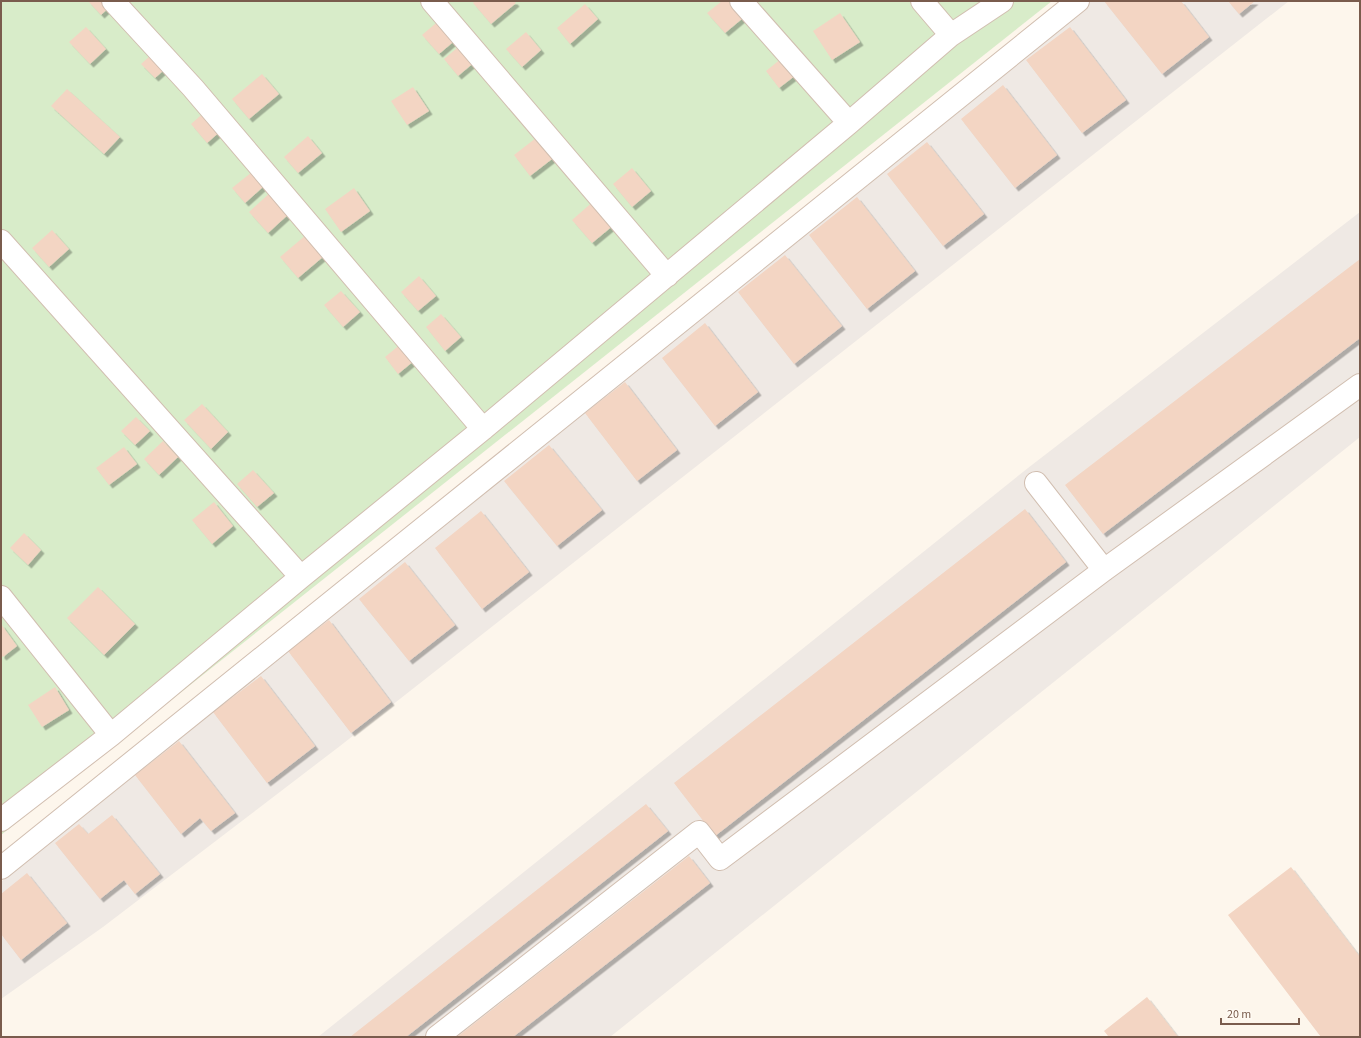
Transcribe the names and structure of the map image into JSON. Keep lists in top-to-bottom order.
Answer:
{
  "scale_bar": "20 m"
}
